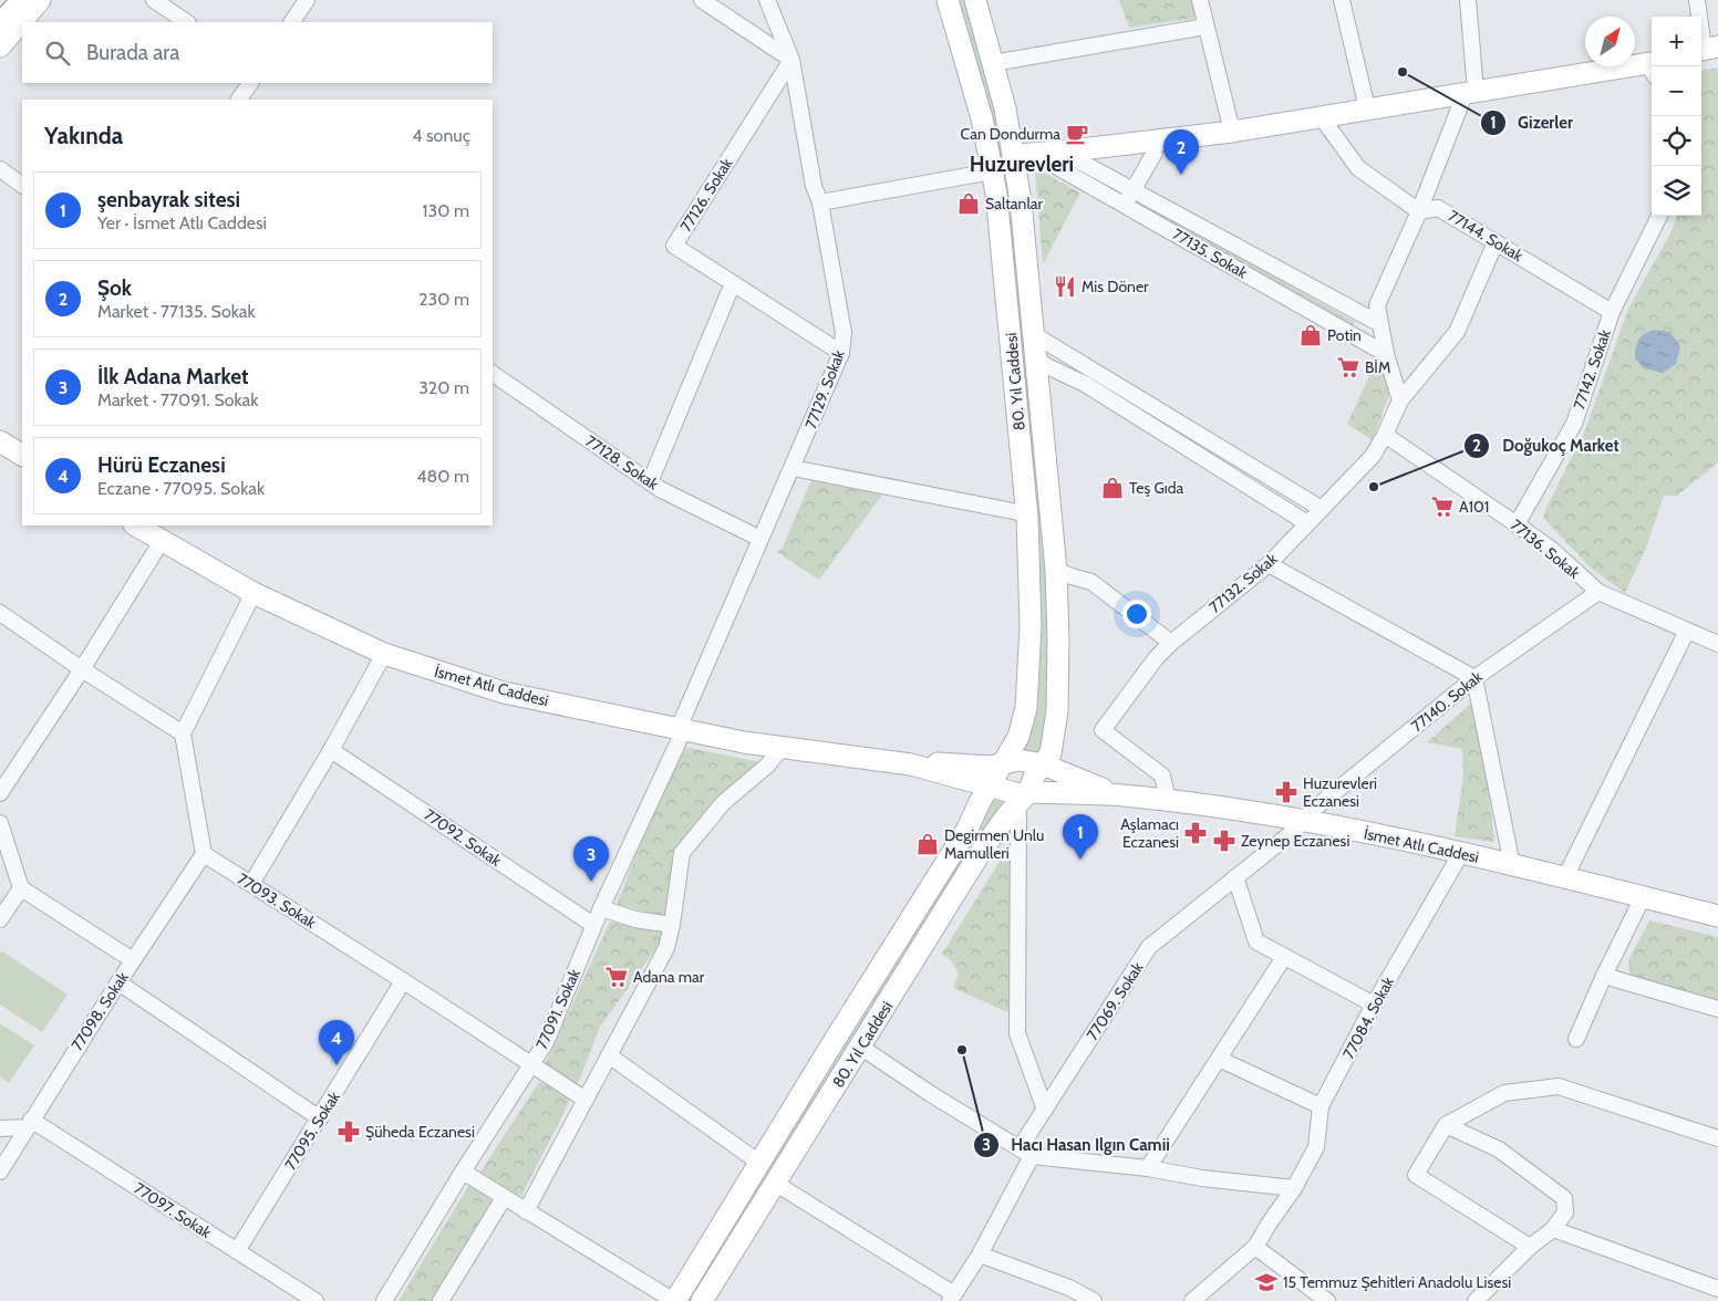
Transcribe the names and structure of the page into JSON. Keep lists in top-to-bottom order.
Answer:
{
  "streets": {
    "main road": ["80. Yıl Caddesi", "İsmet Atlı Caddesi"],
    "street": [
      "77126. Sokak",
      "77144. Sokak",
      "77135. Sokak",
      "77142. Sokak",
      "77129. Sokak",
      "77128. Sokak",
      "77136. Sokak",
      "77132. Sokak",
      "77140. Sokak",
      "77092. Sokak",
      "77093. Sokak",
      "77069. Sokak",
      "77091. Sokak",
      "77098. Sokak",
      "77084. Sokak",
      "77095. Sokak",
      "77097. Sokak"
    ]
  },
  "crossings": [
    ["77126. Sokak", "77129. Sokak"],
    ["77144. Sokak", "77142. Sokak"],
    ["77135. Sokak", "80. Yıl Caddesi"],
    ["77142. Sokak", "77136. Sokak"],
    ["80. Yıl Caddesi", "İsmet Atlı Caddesi"],
    ["77129. Sokak", "77128. Sokak"],
    ["77129. Sokak", "İsmet Atlı Caddesi"],
    ["77129. Sokak", "77091. Sokak"],
    ["77136. Sokak", "77132. Sokak"],
    ["77136. Sokak", "77140. Sokak"],
    ["77132. Sokak", "İsmet Atlı Caddesi"],
    ["İsmet Atlı Caddesi", "77140. Sokak"],
    ["İsmet Atlı Caddesi", "77091. Sokak"],
    ["İsmet Atlı Caddesi", "77084. Sokak"],
    ["77140. Sokak", "77069. Sokak"],
    ["77092. Sokak", "77091. Sokak"],
    ["77093. Sokak", "77091. Sokak"],
    ["77093. Sokak", "77098. Sokak"],
    ["77093. Sokak", "77095. Sokak"],
    ["77098. Sokak", "77097. Sokak"],
    ["77095. Sokak", "77097. Sokak"]
  ],
  "districts": ["Huzurevleri"],
  "places": {
    "other": ["Gizerler", "Doğukoç Market", "Hacı Hasan Ilgın Camii"],
    "cafe": ["Can Dondurma"],
    "shop": [
      "Saltanlar",
      "Potin",
      "Teş Gıda",
      "Degirmen Unlu Mamulleri"
    ],
    "restaurant": ["Mis Döner"],
    "supermarket": ["BİM", "A101", "Adana mar"],
    "pharmacy": [
      "Huzurevleri Eczanesi",
      "Aşlamacı Eczanesi",
      "Zeynep Eczanesi",
      "Şüheda Eczanesi"
    ],
    "school or university": ["15 Temmuz Şehitleri Anadolu Lisesi"]
  },
  "north": "top right",
  "page": {
    "map_buttons": ["+", "−"],
    "search": "Burada ara",
    "heading": ["Yakında", "4 sonuç"],
    "pins": [
      "2",
      "1",
      "3",
      "4"
    ],
    "list": [
      {
        "mark": "1",
        "name": "şenbayrak sitesi",
        "note": "Yer · İsmet Atlı Caddesi",
        "value": "130 m"
      },
      {
        "mark": "2",
        "name": "Şok",
        "note": "Market · 77135. Sokak",
        "value": "230 m"
      },
      {
        "mark": "3",
        "name": "İlk Adana Market",
        "note": "Market · 77091. Sokak",
        "value": "320 m"
      },
      {
        "mark": "4",
        "name": "Hürü Eczanesi",
        "note": "Eczane · 77095. Sokak",
        "value": "480 m"
      }
    ]
  }
}
